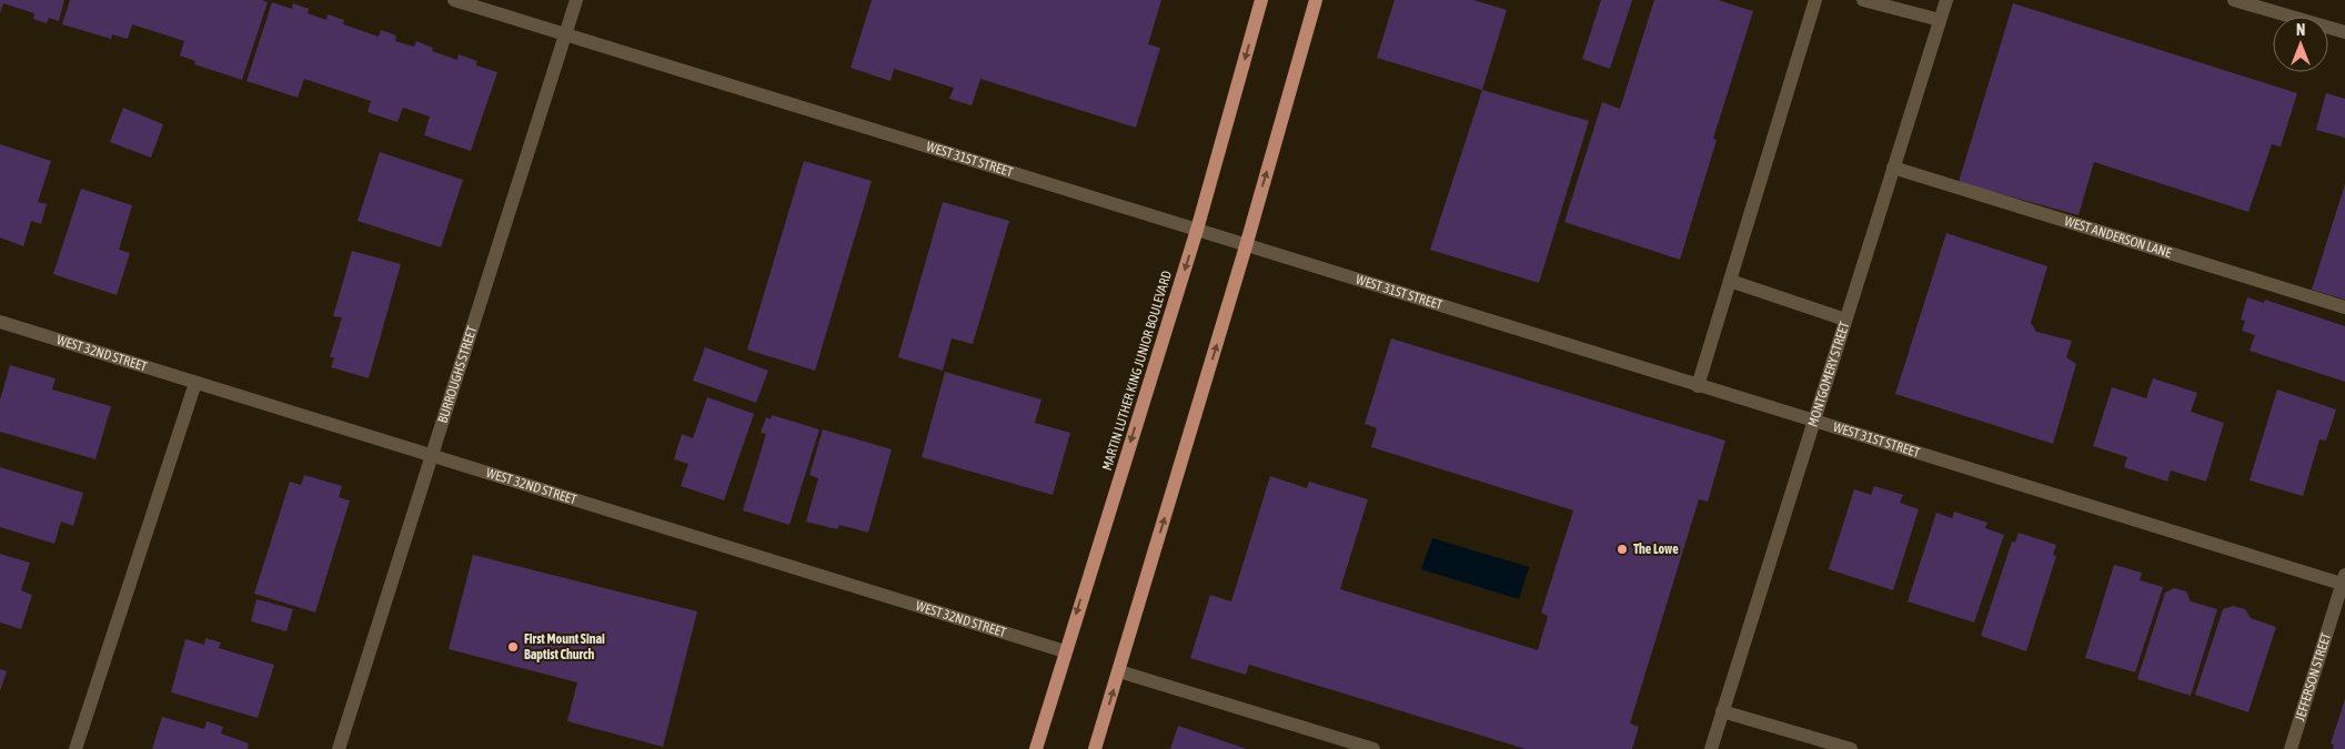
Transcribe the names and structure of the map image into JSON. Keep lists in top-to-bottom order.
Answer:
{
  "streets": {
    "main road": ["MARTIN LUTHER KING JUNIOR BOULEVARD"],
    "street": [
      "WEST 31ST STREET",
      "WEST ANDERSON LANE",
      "WEST 32ND STREET",
      "BURROUGHS STREET",
      "MONTGOMERY STREET",
      "JEFFERSON STREET"
    ]
  },
  "crossings": [
    ["WEST 31ST STREET", "MARTIN LUTHER KING JUNIOR BOULEVARD"],
    ["WEST 31ST STREET", "BURROUGHS STREET"],
    ["WEST 31ST STREET", "MONTGOMERY STREET"],
    ["WEST 31ST STREET", "JEFFERSON STREET"],
    ["WEST ANDERSON LANE", "MONTGOMERY STREET"],
    ["WEST 32ND STREET", "MARTIN LUTHER KING JUNIOR BOULEVARD"],
    ["WEST 32ND STREET", "BURROUGHS STREET"]
  ],
  "places": ["The Lowe", "First Mount Sinai Baptist Church"],
  "north": "top"
}
